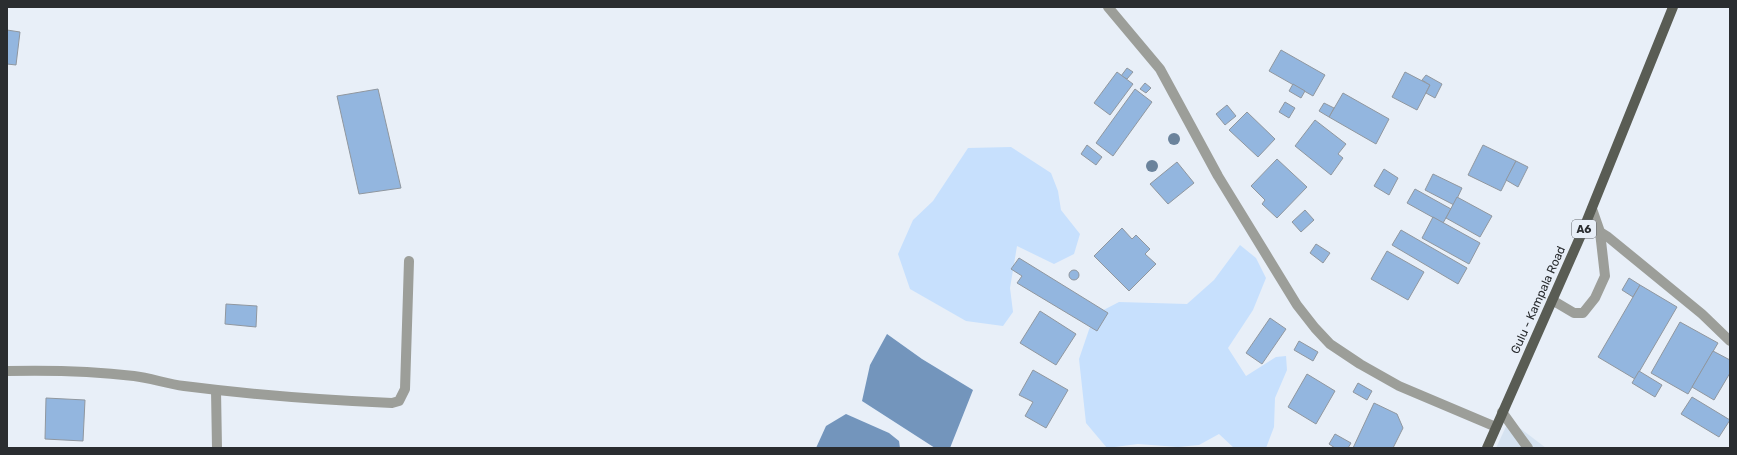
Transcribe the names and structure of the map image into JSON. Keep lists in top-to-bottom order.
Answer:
{
  "streets": {
    "main road": ["A6", "Gulu - Kampala Road"]
  }
}
